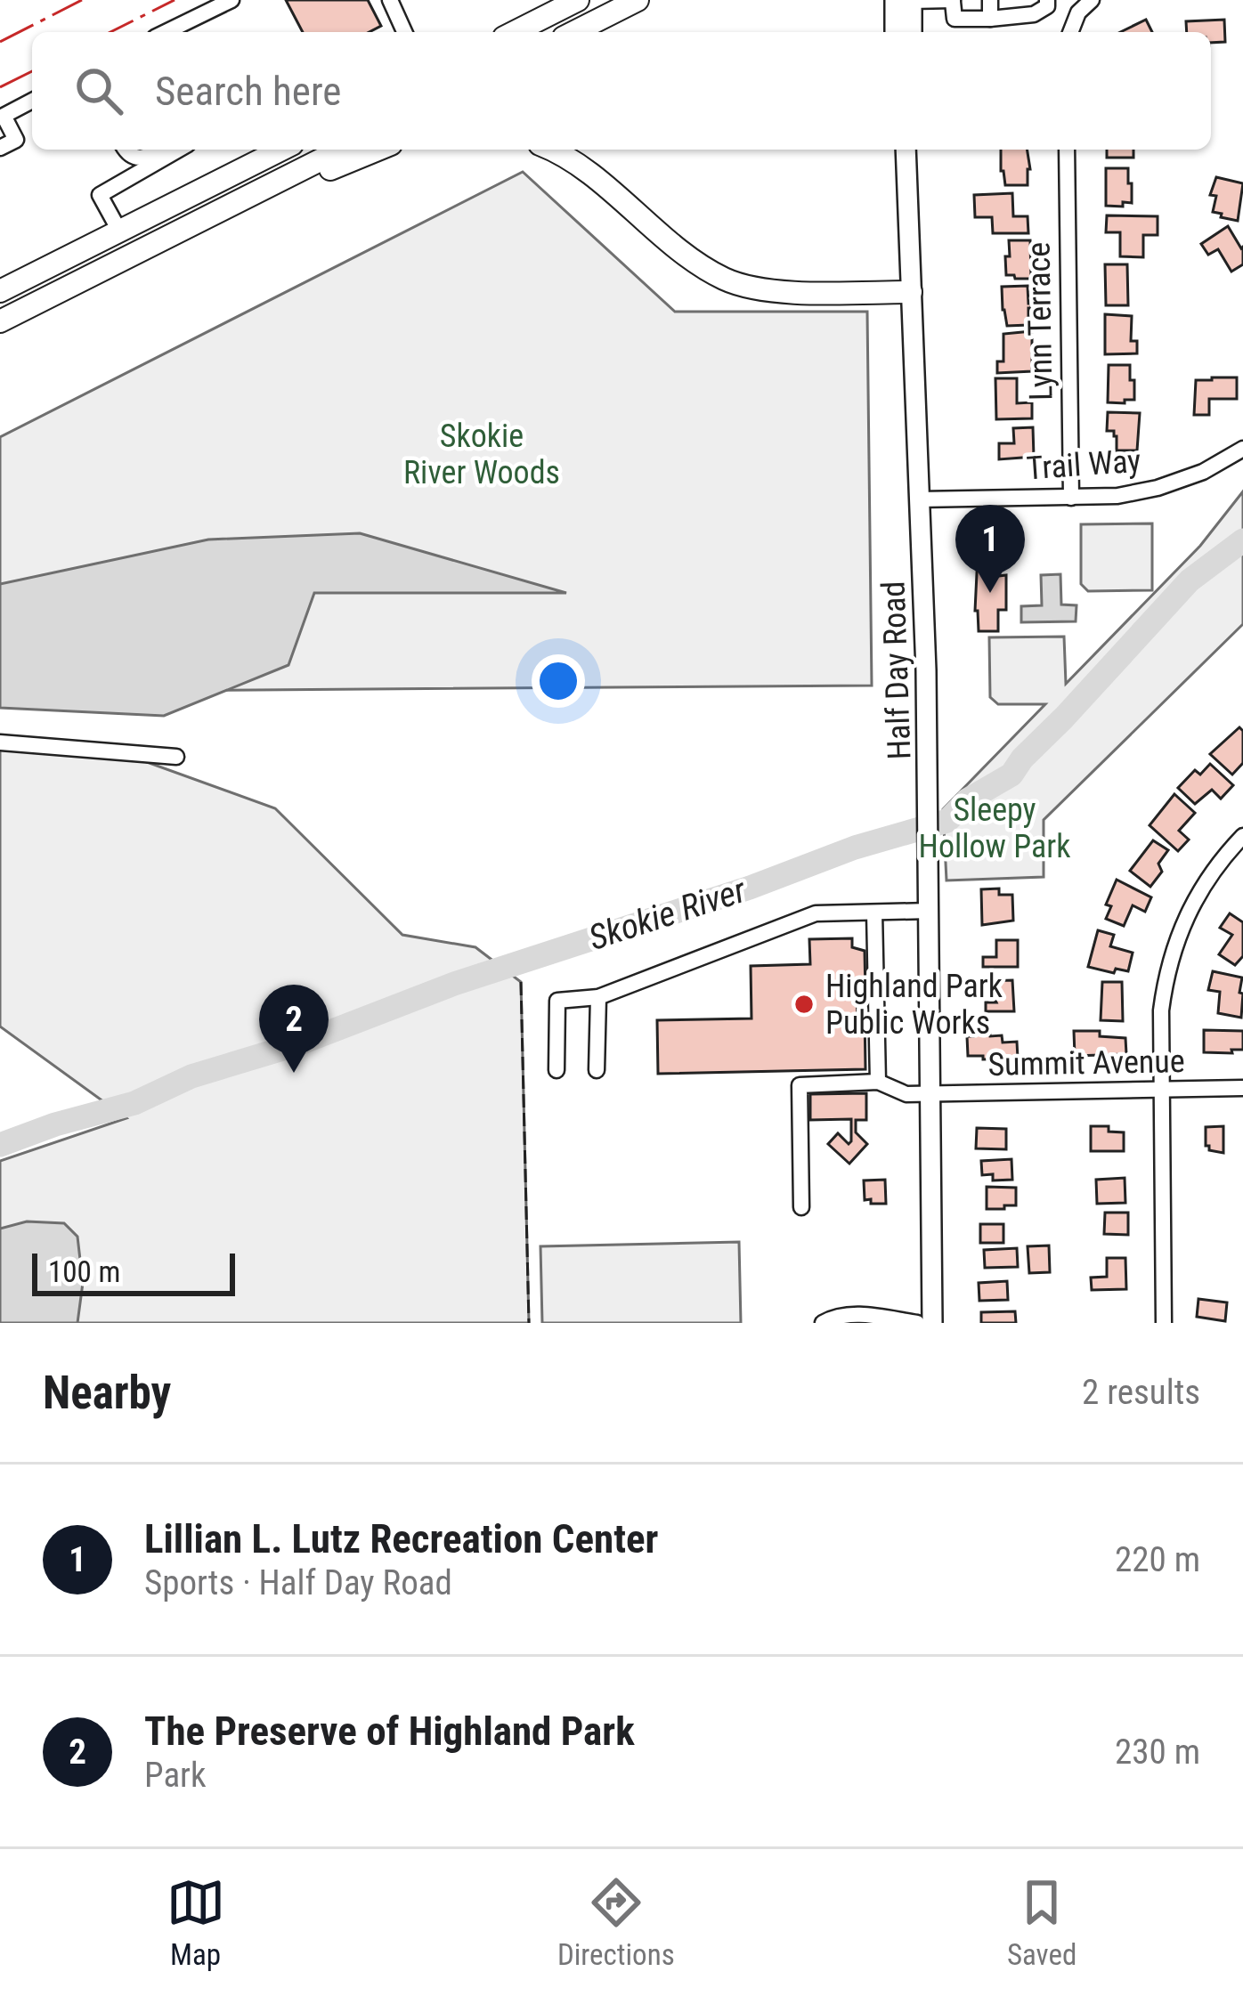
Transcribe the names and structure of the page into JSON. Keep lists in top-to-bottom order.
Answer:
{
  "streets": {
    "main road": ["Half Day Road"],
    "street": ["Lynn Terrace", "Trail Way", "Summit Avenue"]
  },
  "crossings": [
    ["Lynn Terrace", "Trail Way"],
    ["Trail Way", "Half Day Road"],
    ["Half Day Road", "Summit Avenue"]
  ],
  "water": ["Skokie River"],
  "parks": ["Skokie River Woods", "Sleepy Hollow Park"],
  "places": ["Highland Park Public Works"],
  "scale_bar": "100 m",
  "page": {
    "search": "Search here",
    "pins": ["1", "2"],
    "scale": "100 m",
    "heading": ["Nearby", "2 results"],
    "list": [
      {
        "mark": "1",
        "name": "Lillian L. Lutz Recreation Center",
        "note": "Sports · Half Day Road",
        "value": "220 m"
      },
      {
        "mark": "2",
        "name": "The Preserve of Highland Park",
        "note": "Park",
        "value": "230 m"
      }
    ],
    "nav": ["Map", "Directions", "Saved"]
  }
}
